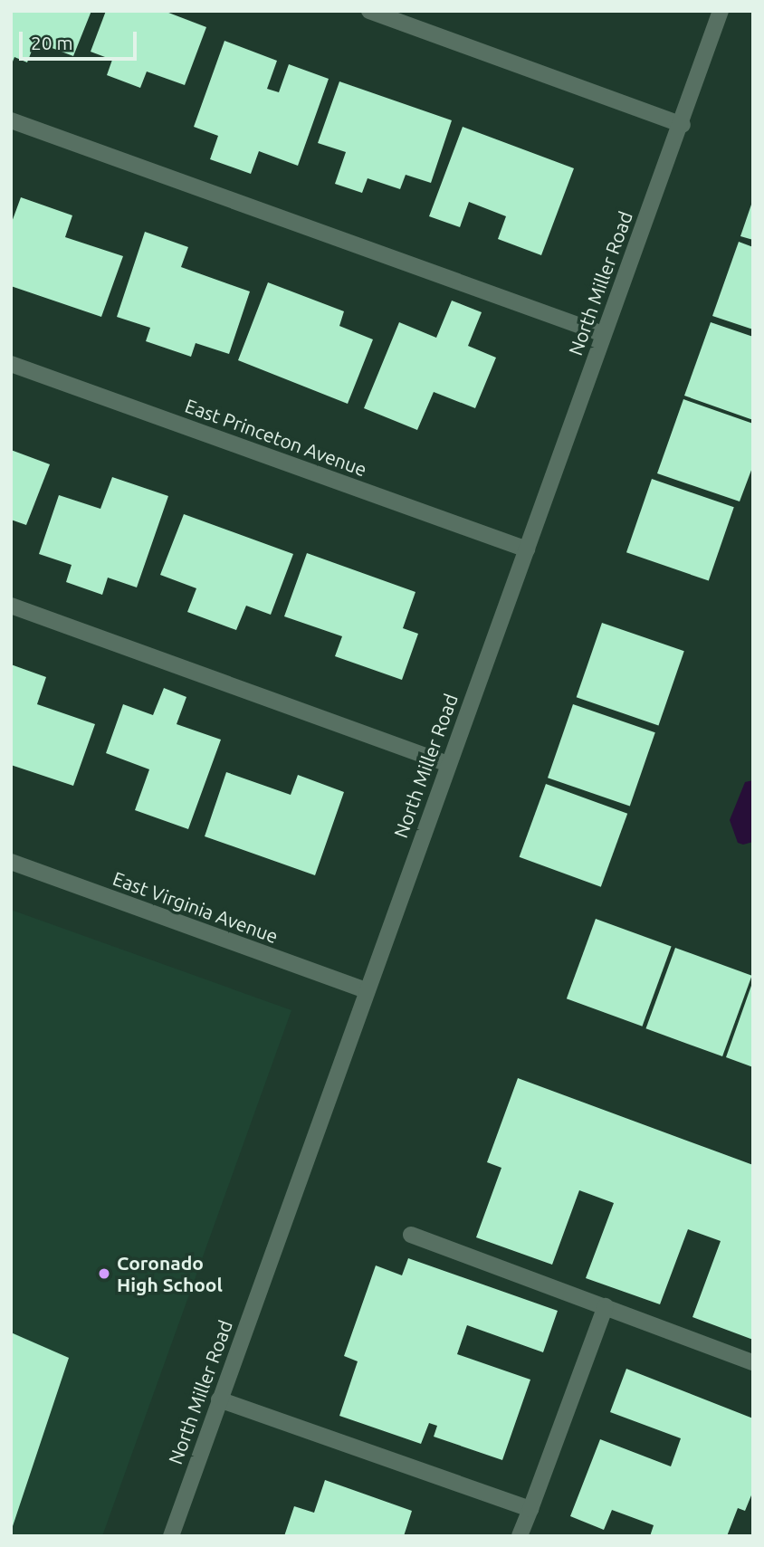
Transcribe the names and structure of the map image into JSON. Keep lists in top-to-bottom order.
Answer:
{
  "streets": {
    "street": ["North Miller Road", "East Princeton Avenue", "East Virginia Avenue"]
  },
  "crossings": [
    ["North Miller Road", "East Princeton Avenue"],
    ["North Miller Road", "East Virginia Avenue"]
  ],
  "places": ["Coronado High School"],
  "scale_bar": "20 m"
}
